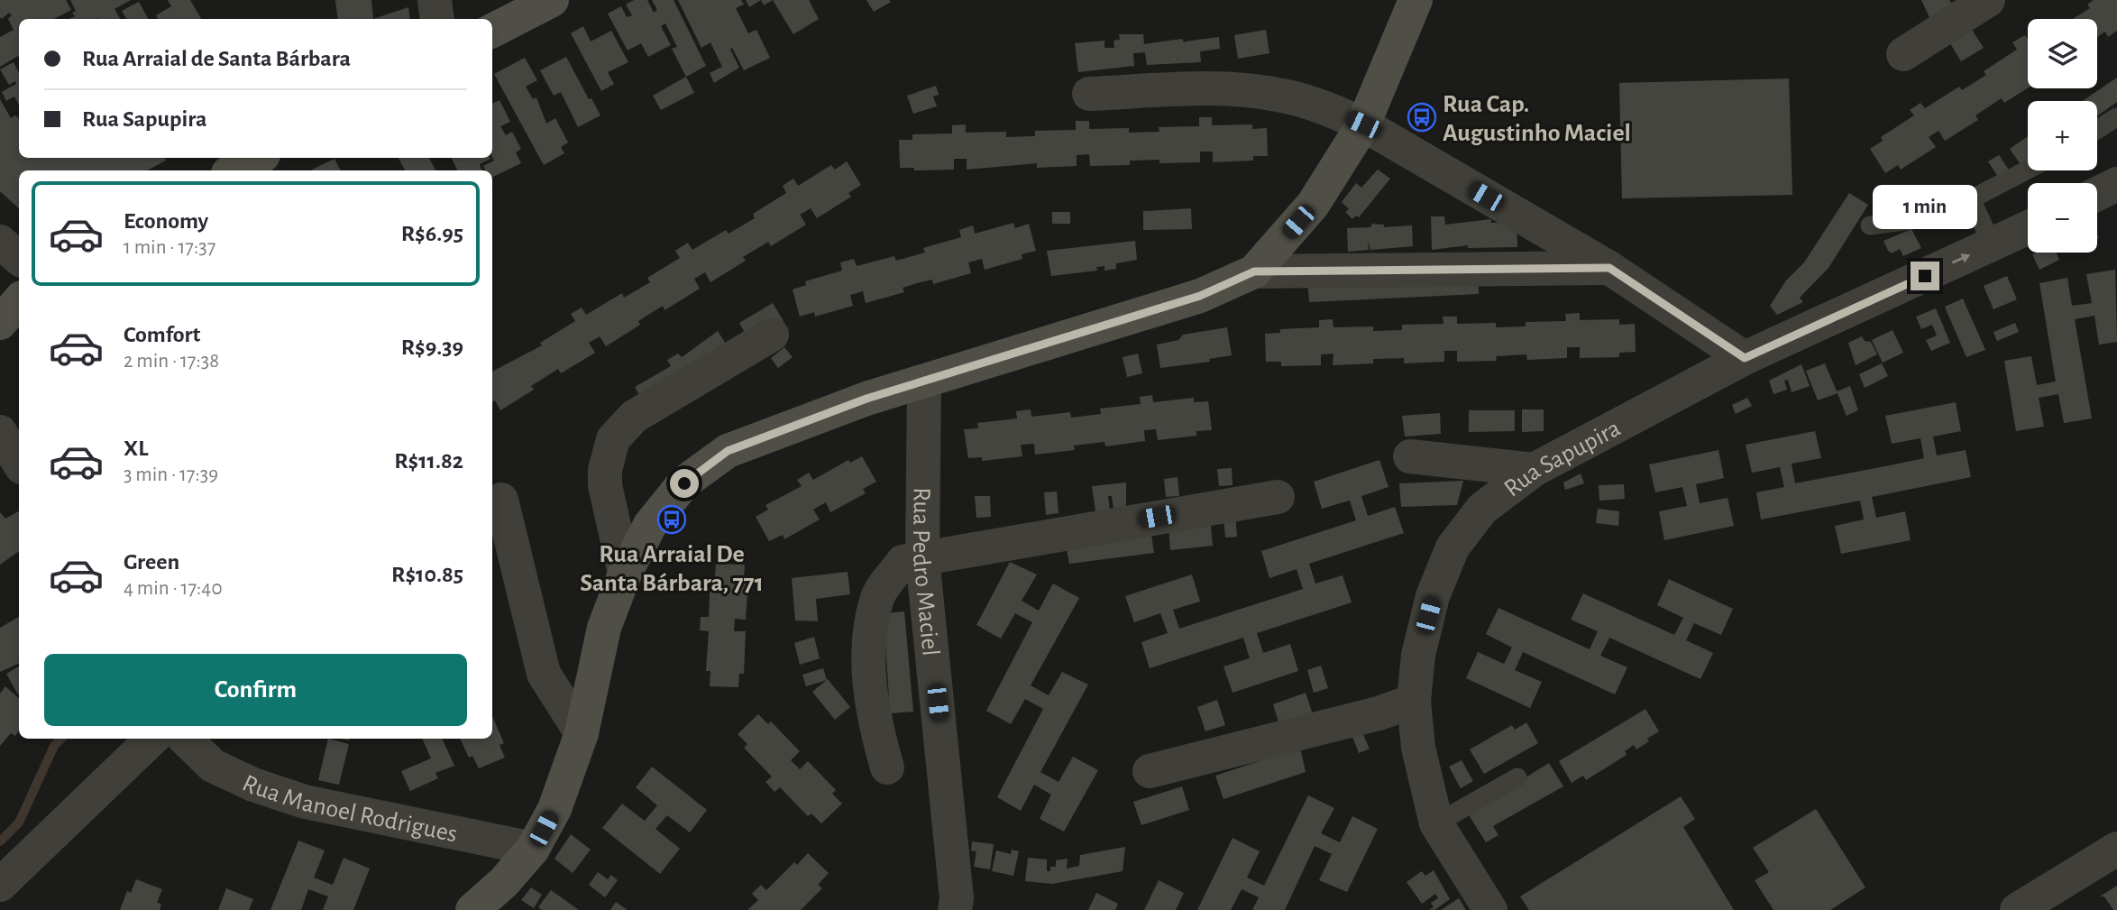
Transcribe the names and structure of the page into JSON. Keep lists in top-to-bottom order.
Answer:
{
  "streets": {
    "street": ["Rua Sapupira", "Rua Pedro Maciel", "Rua Manoel Rodrigues"]
  },
  "places": {
    "bus stop": ["Rua Cap. Augustinho Maciel", "Rua Arraial De Santa Bárbara, 771"]
  },
  "page": {
    "map_buttons": ["+", "−"],
    "banner": ["Rua Arraial de Santa Bárbara", "Rua Sapupira"],
    "list": [
      {
        "name": "Economy",
        "note": "1 min · 17:37",
        "value": "R$6.95"
      },
      {
        "name": "Comfort",
        "note": "2 min · 17:38",
        "value": "R$9.39"
      },
      {
        "name": "XL",
        "note": "3 min · 17:39",
        "value": "R$11.82"
      },
      {
        "name": "Green",
        "note": "4 min · 17:40",
        "value": "R$10.85"
      }
    ],
    "bubble": "1 min",
    "buttons": "Confirm"
  }
}
